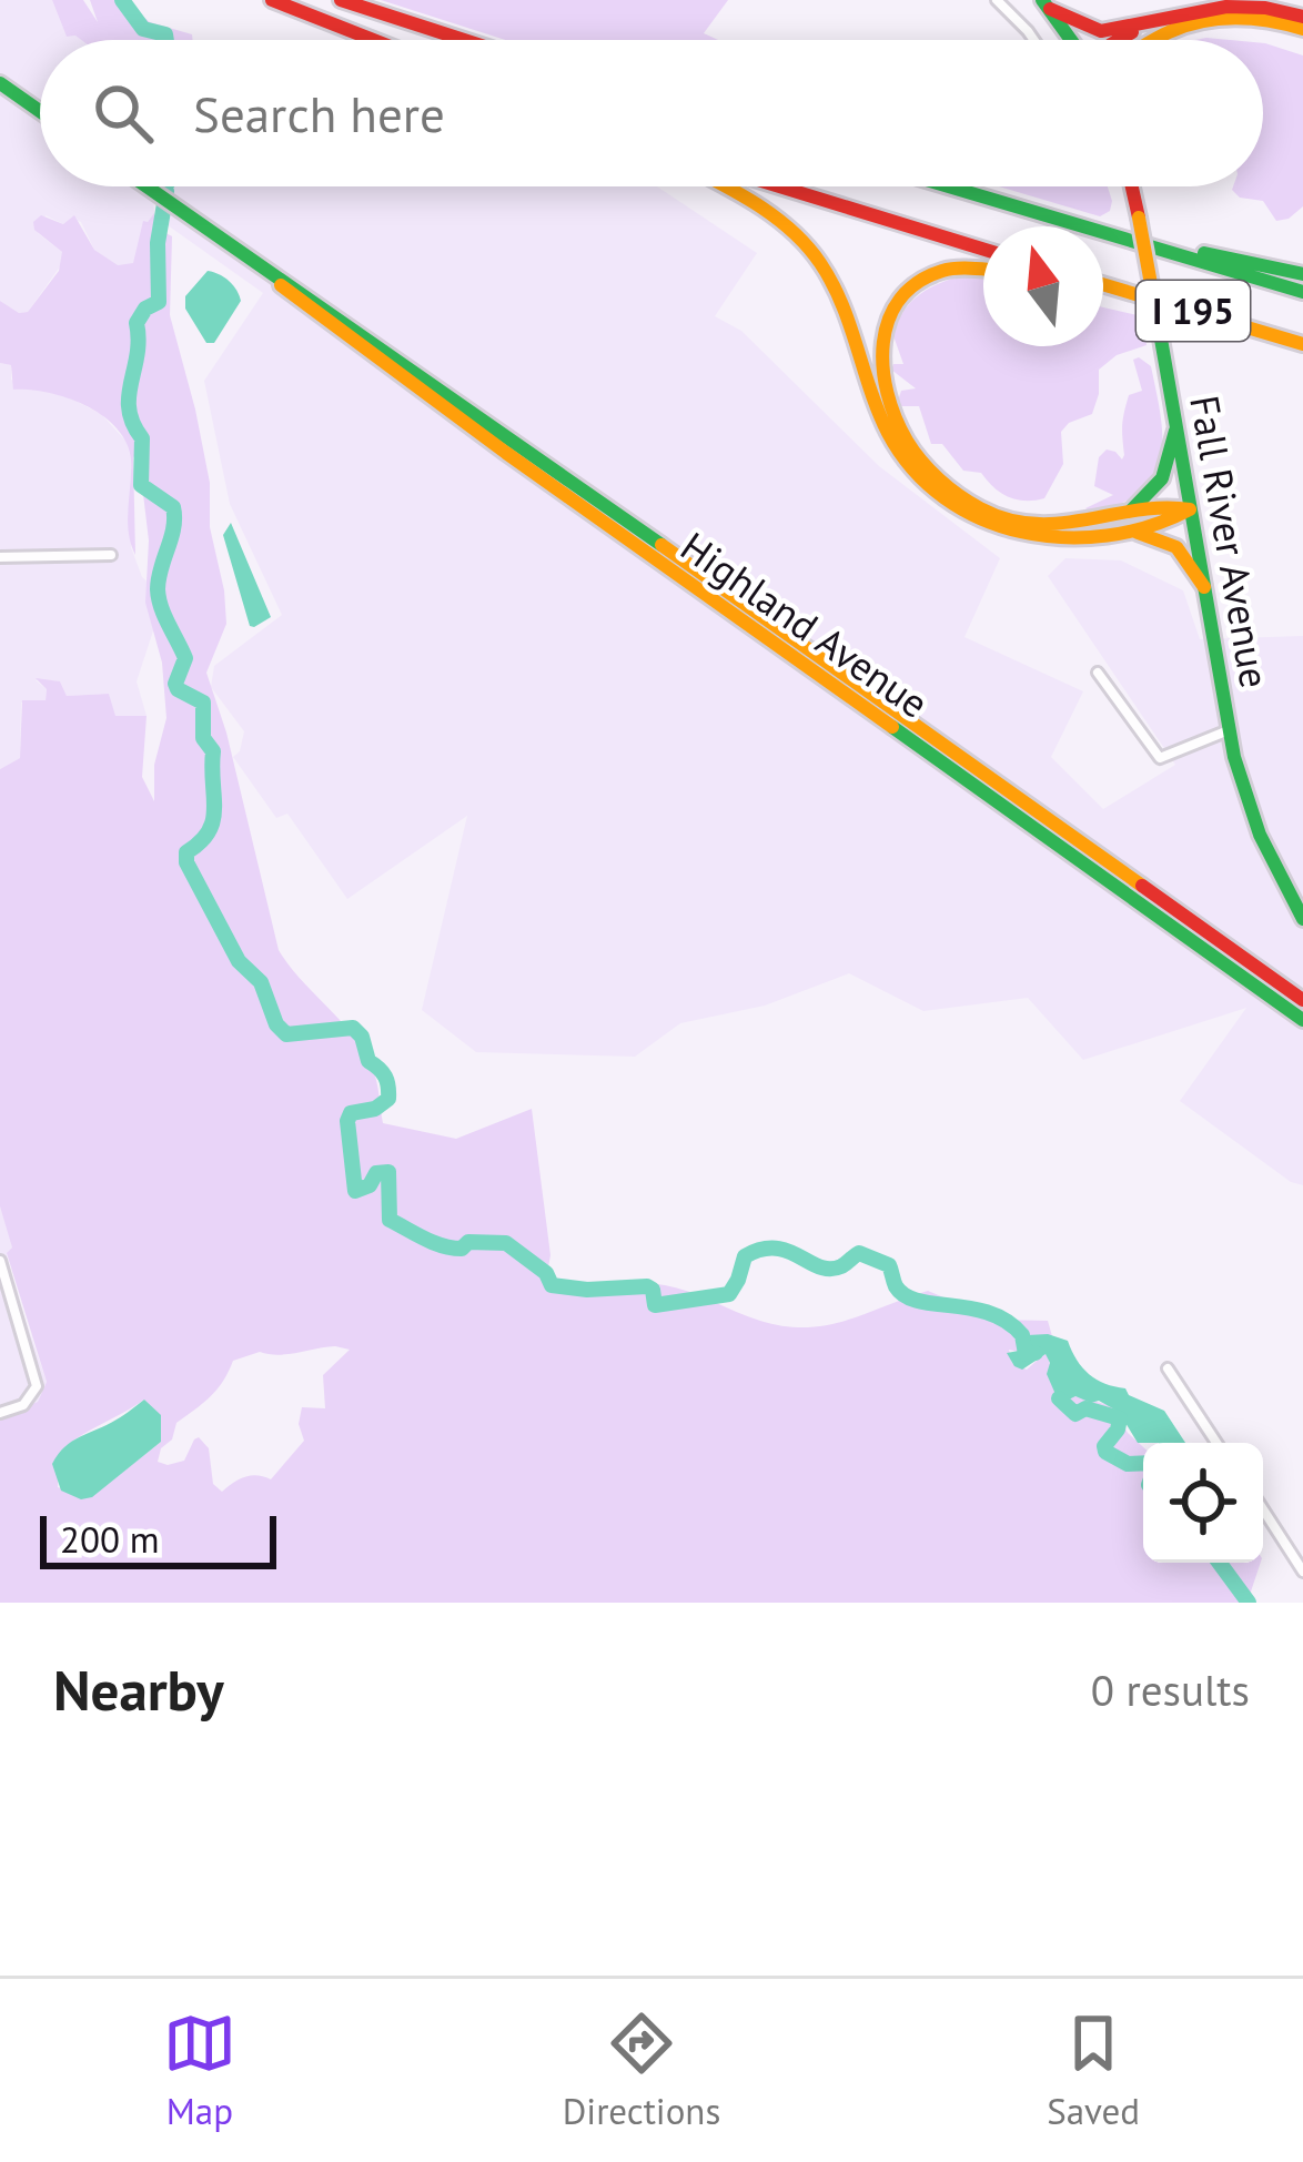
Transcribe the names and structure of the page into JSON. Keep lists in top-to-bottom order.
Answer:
{
  "streets": {
    "main road": ["I 195", "Fall River Avenue", "Highland Avenue"]
  },
  "scale_bar": "200 m",
  "north": "top",
  "page": {
    "search": "Search here",
    "scale": "200 m",
    "heading": ["Nearby", "0 results"],
    "nav": ["Map", "Directions", "Saved"]
  }
}
